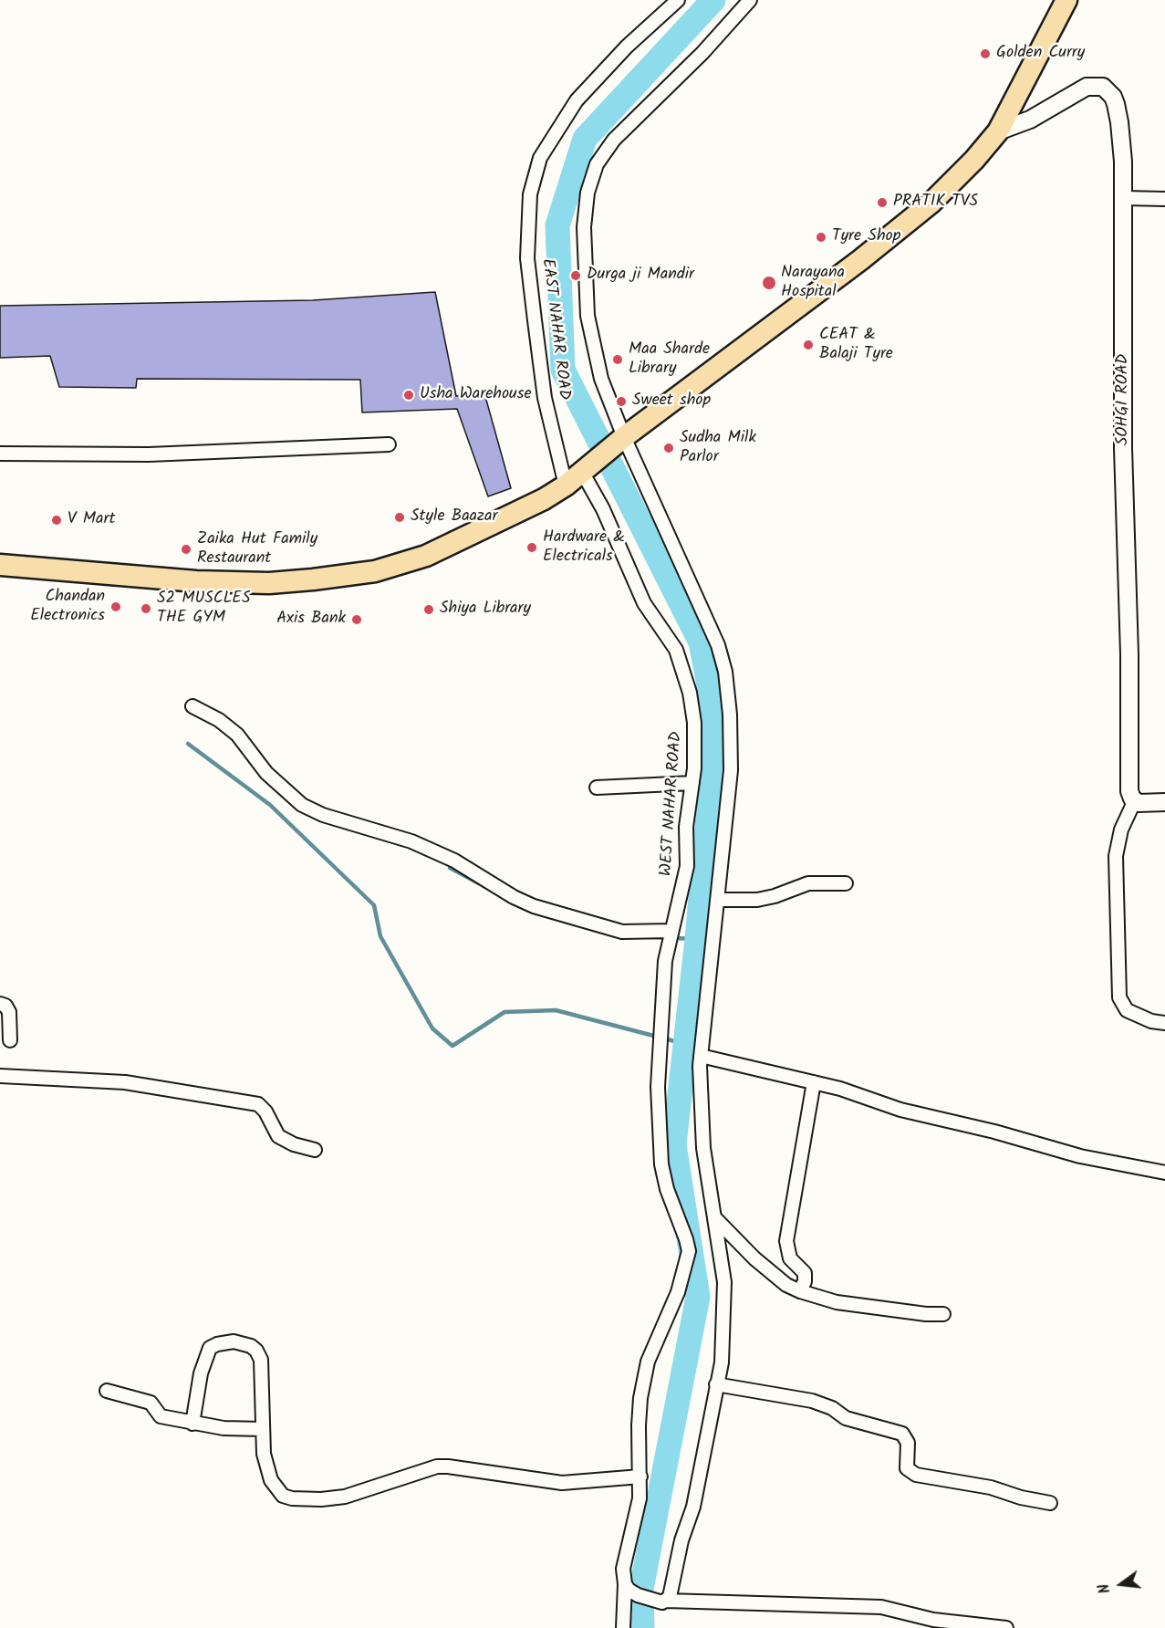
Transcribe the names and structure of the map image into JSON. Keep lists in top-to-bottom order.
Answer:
{
  "streets": {
    "street": ["EAST NAHAR ROAD", "SOHGI ROAD", "WEST NAHAR ROAD"]
  },
  "places": [
    "Golden Curry",
    "PRATIK TVS",
    "Tyre Shop",
    "Durga ji Mandir",
    "Narayana Hospital",
    "CEAT & Balaji Tyre",
    "Maa Sharde Library",
    "Usha Warehouse",
    "Sweet shop",
    "Sudha Milk Parlor",
    "Style Baazar",
    "V Mart",
    "Hardware & Electricals",
    "Zaika Hut Family Restaurant",
    "Chandan Electronics",
    "S2 MUSCLES THE GYM",
    "Shiya Library",
    "Axis Bank"
  ],
  "north": "left"
}
